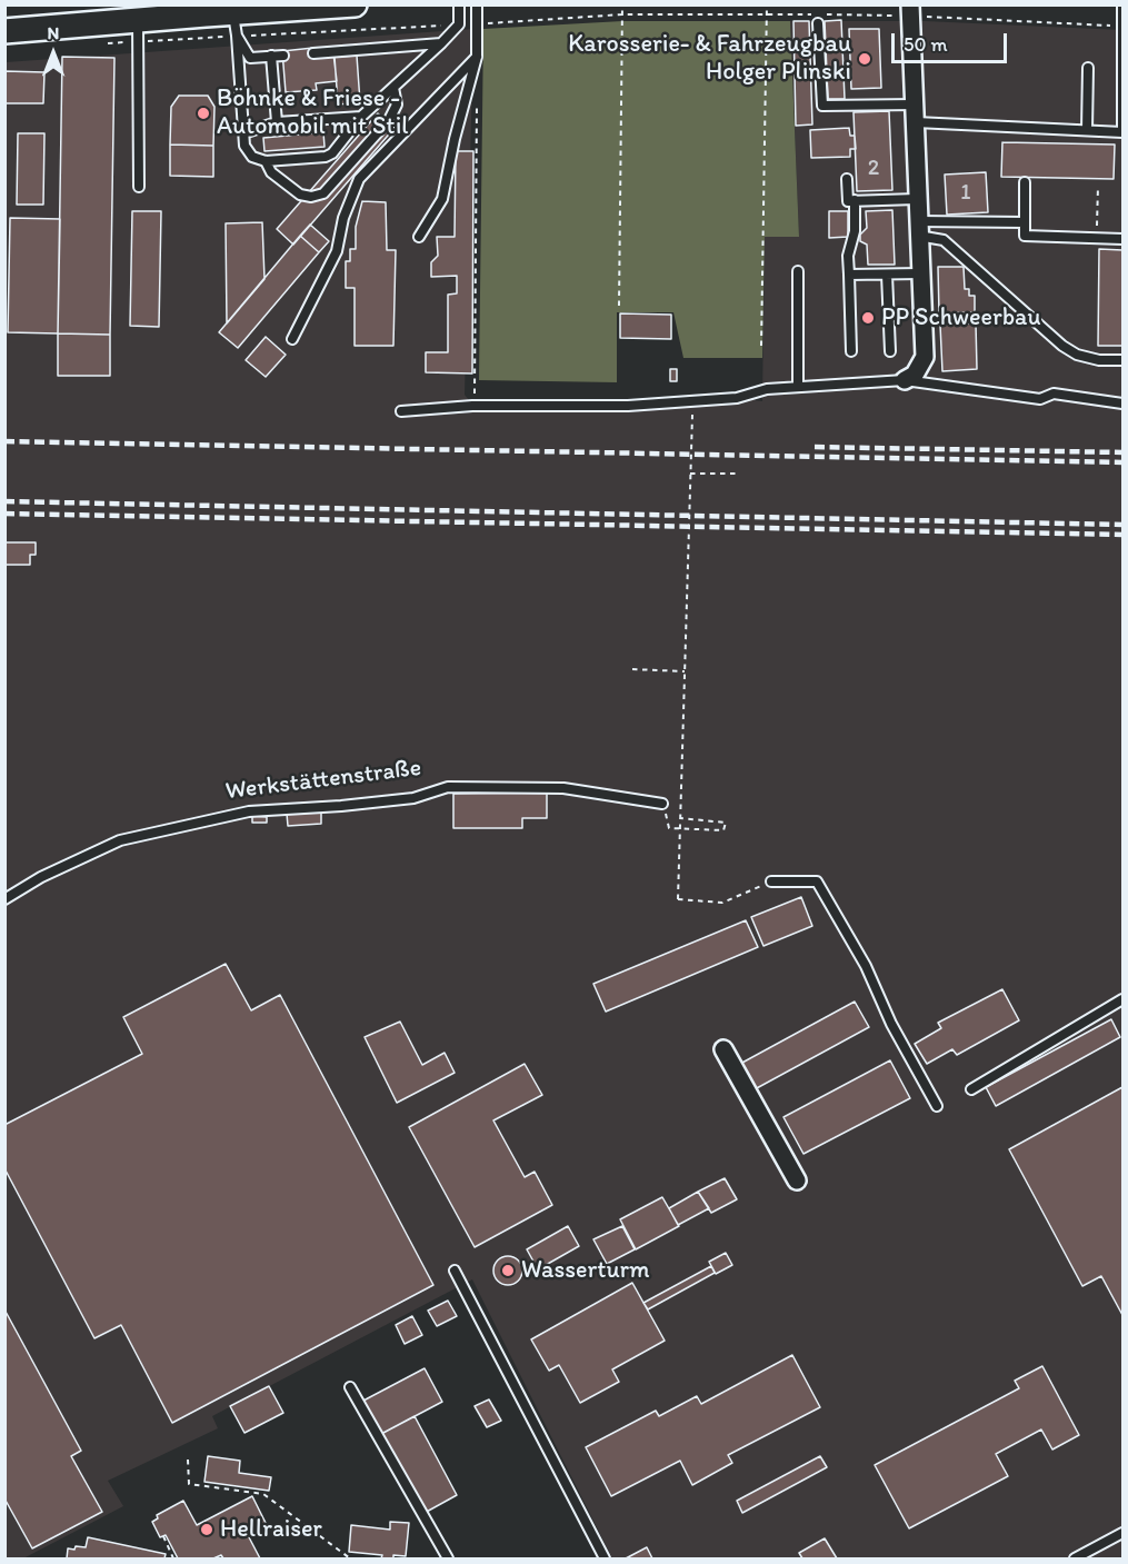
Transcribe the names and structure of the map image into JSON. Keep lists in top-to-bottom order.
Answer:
{
  "streets": {
    "lane": ["Werkstättenstraße"]
  },
  "places": [
    "Karosserie- & Fahrzeugbau Holger Plinski",
    "Böhnke & Friese - Automobil mit Stil",
    "PP Schweerbau",
    "Wasserturm",
    "Hellraiser"
  ],
  "house_numbers": ["2", "1"],
  "scale_bar": "50 m",
  "north": "top"
}
